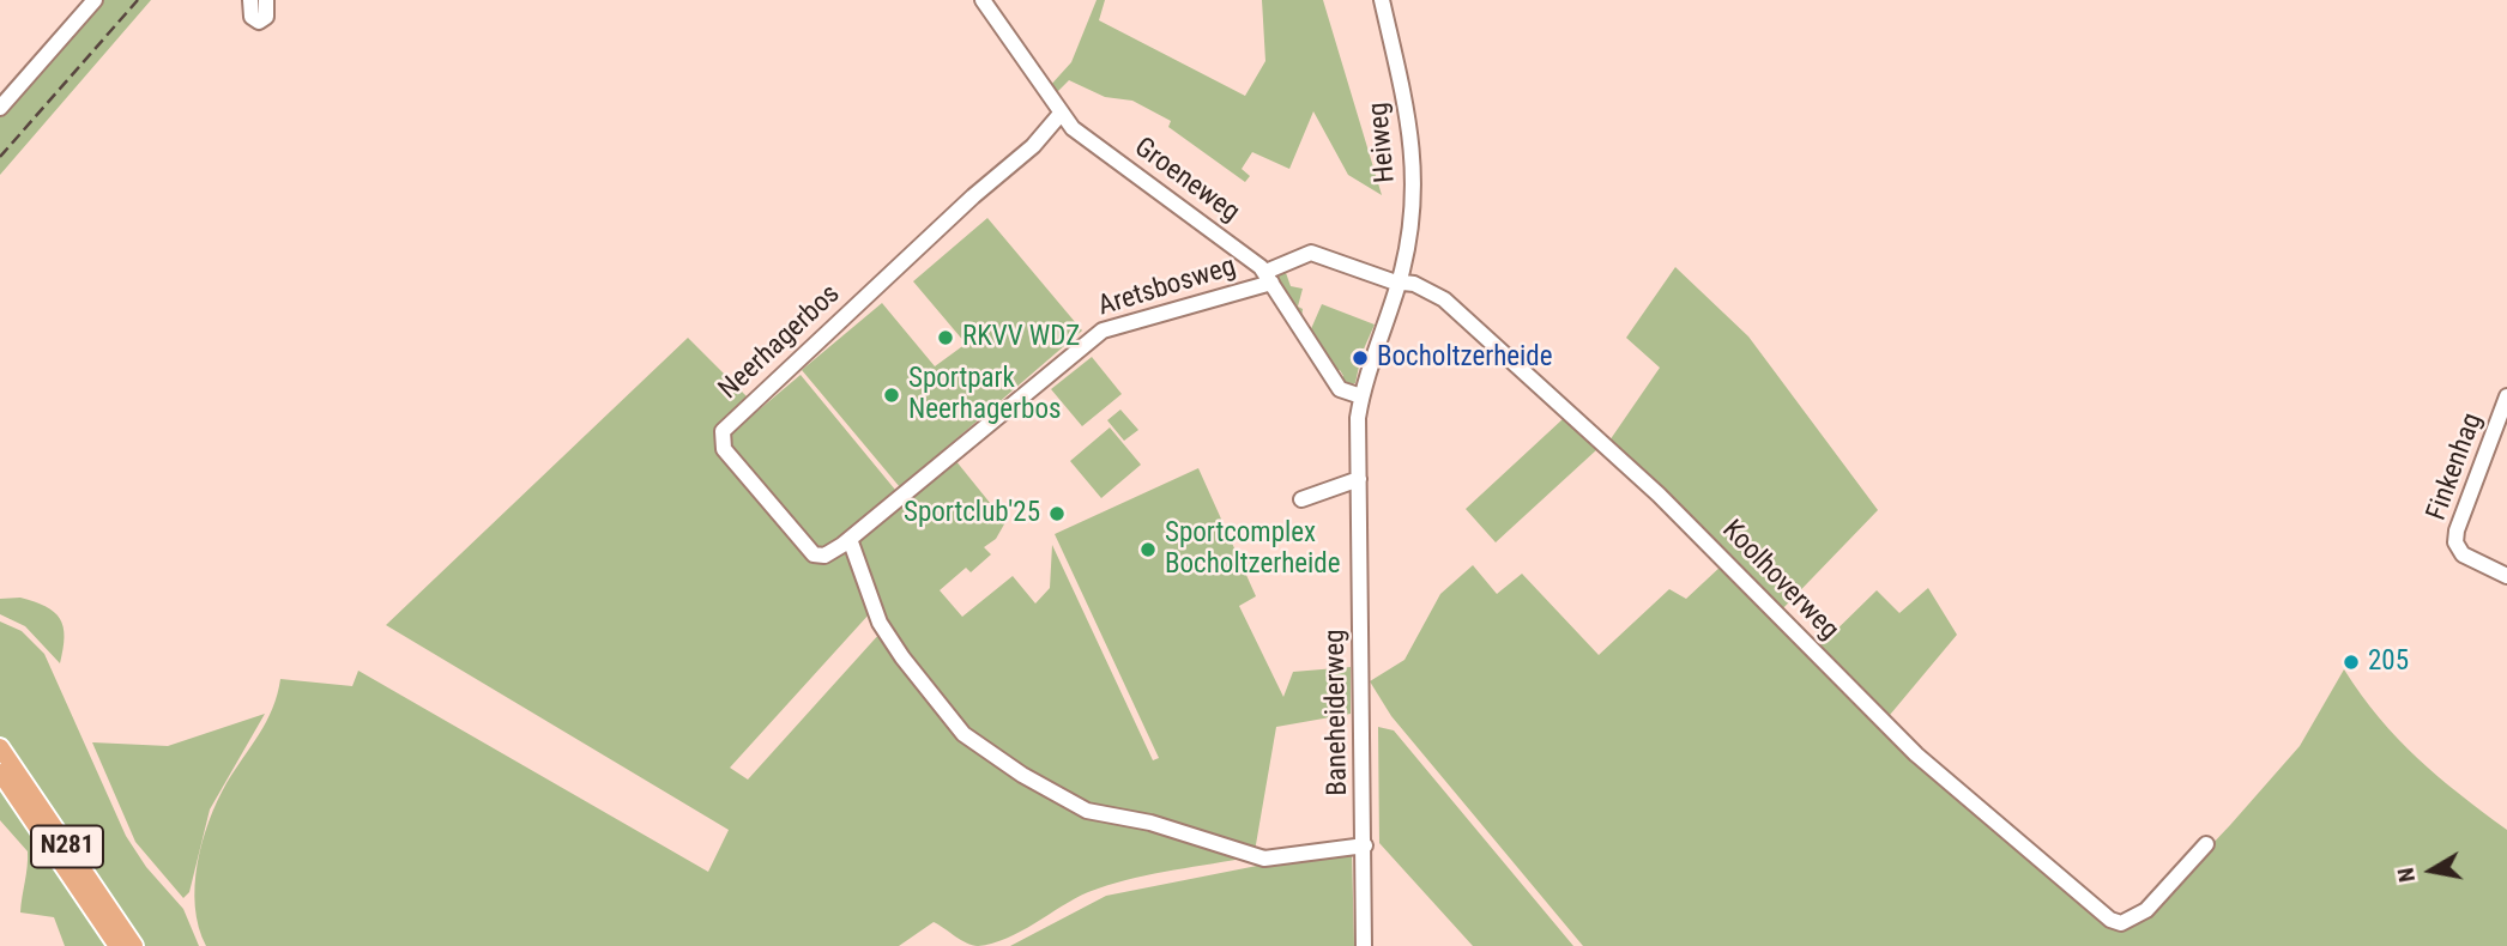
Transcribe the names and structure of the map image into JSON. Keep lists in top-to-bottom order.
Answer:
{
  "streets": {
    "main road": ["N281"],
    "street": [
      "Heiweg",
      "Groeneweg",
      "Aretsbosweg",
      "Neerhagerbos",
      "Finkenhag",
      "Koolhoverweg",
      "Baneheiderweg"
    ]
  },
  "crossings": [
    ["Heiweg", "Aretsbosweg"],
    ["Heiweg", "Koolhoverweg"],
    ["Heiweg", "Baneheiderweg"],
    ["Groeneweg", "Aretsbosweg"],
    ["Groeneweg", "Neerhagerbos"],
    ["Groeneweg", "Baneheiderweg"],
    ["Aretsbosweg", "Neerhagerbos"],
    ["Aretsbosweg", "Koolhoverweg"],
    ["Aretsbosweg", "Baneheiderweg"],
    ["Koolhoverweg", "Baneheiderweg"]
  ],
  "places": [
    "RKVV WDZ",
    "Bocholtzerheide",
    "Sportpark Neerhagerbos",
    "Sportclub'25",
    "Sportcomplex Bocholtzerheide",
    "205"
  ],
  "north": "left"
}
